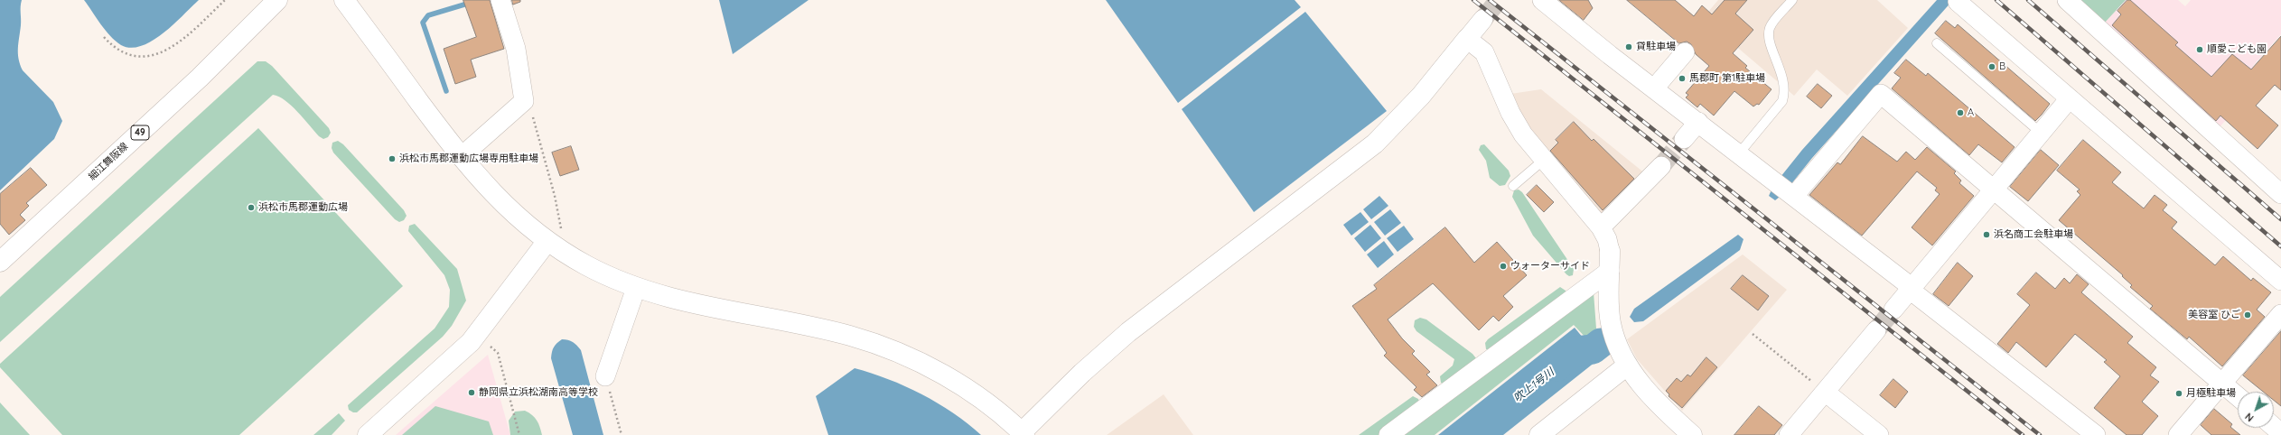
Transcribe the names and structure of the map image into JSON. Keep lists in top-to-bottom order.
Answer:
{
  "streets": {
    "street": ["49", "細江舞阪線"]
  },
  "water": ["吹上1号川"],
  "places": [
    "貸駐車場",
    "順愛こども園",
    "B",
    "馬郡町 第1駐車場",
    "A",
    "浜松市馬郡運動広場専用駐車場",
    "浜松市馬郡運動広場",
    "浜名商工会駐車場",
    "ウォーターサイド",
    "美容室 ひご",
    "静岡県立浜松湖南高等学校",
    "月極駐車場"
  ],
  "north": "bottom left"
}
